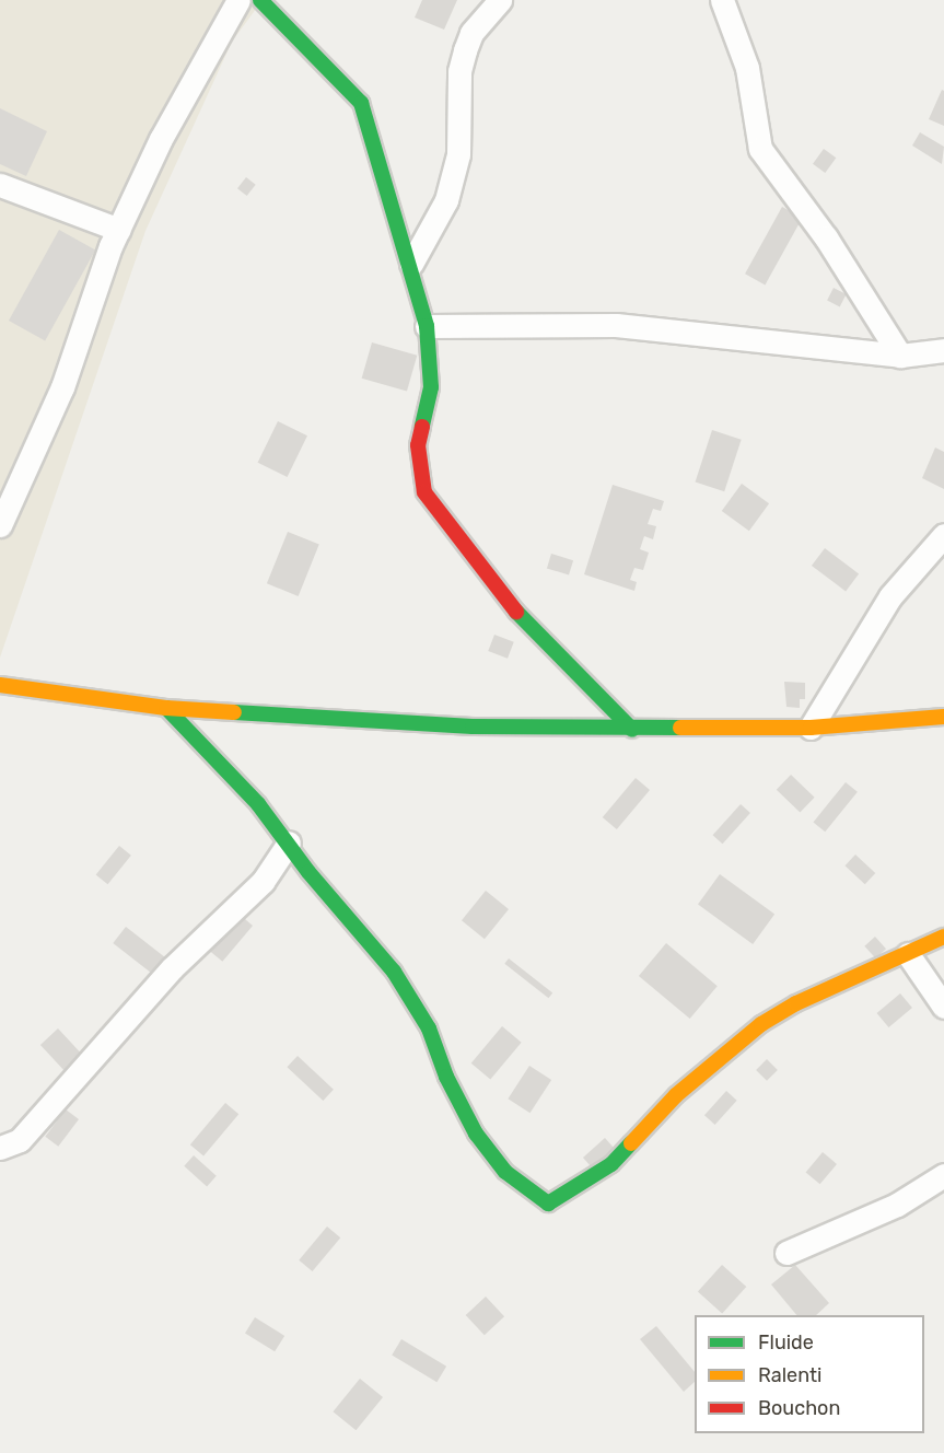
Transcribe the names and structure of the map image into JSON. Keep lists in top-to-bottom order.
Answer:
{
  "legend": ["Fluide", "Ralenti", "Bouchon"]
}
